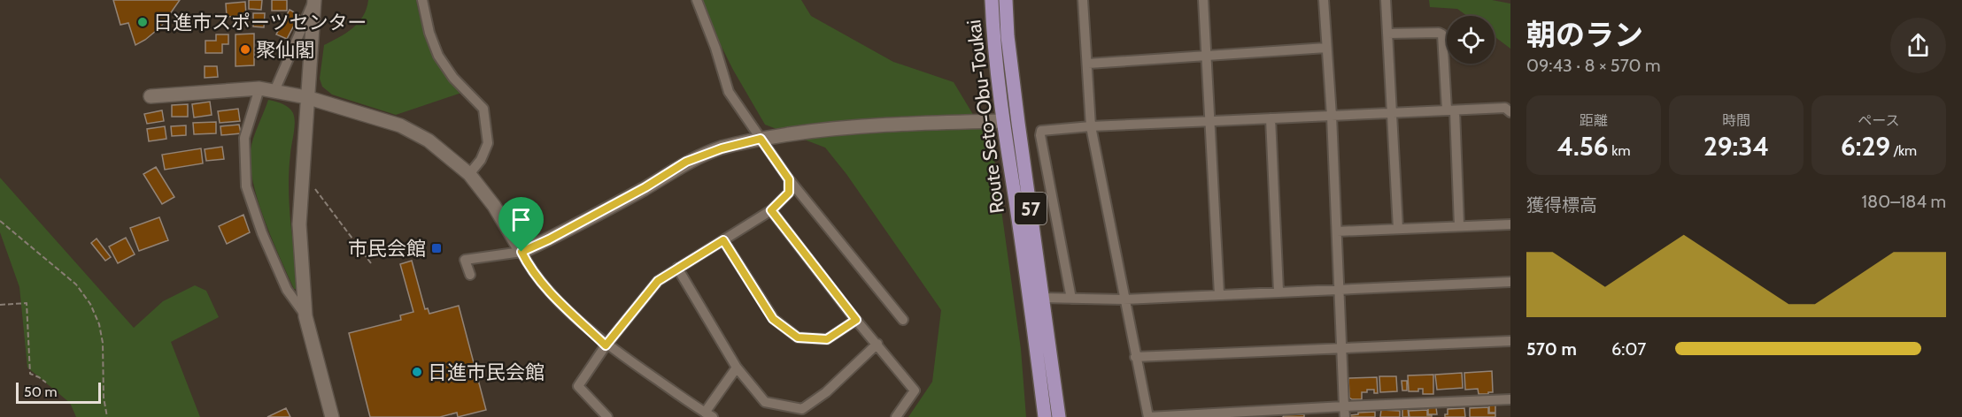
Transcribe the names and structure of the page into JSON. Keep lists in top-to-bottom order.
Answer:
{
  "streets": {
    "main road": ["Route Seto-Obu-Toukai", "57"]
  },
  "places": {
    "other": ["日進市スポーツセンター", "聚仙閣", "日進市民会館"],
    "transit": ["市民会館"]
  },
  "scale_bar": "50 m",
  "page": {
    "heading": ["朝のラン", "09:43 · 8 × 570 m"],
    "stats": [
      ["距離", "4.56 km"],
      ["時間", "29:34"],
      ["ペース", "6:29 /km"]
    ],
    "chart": ["獲得標高", "180–184 m"],
    "list": [
      {
        "name": "570 m",
        "note": "6:07"
      }
    ],
    "scale": "50 m"
  }
}
